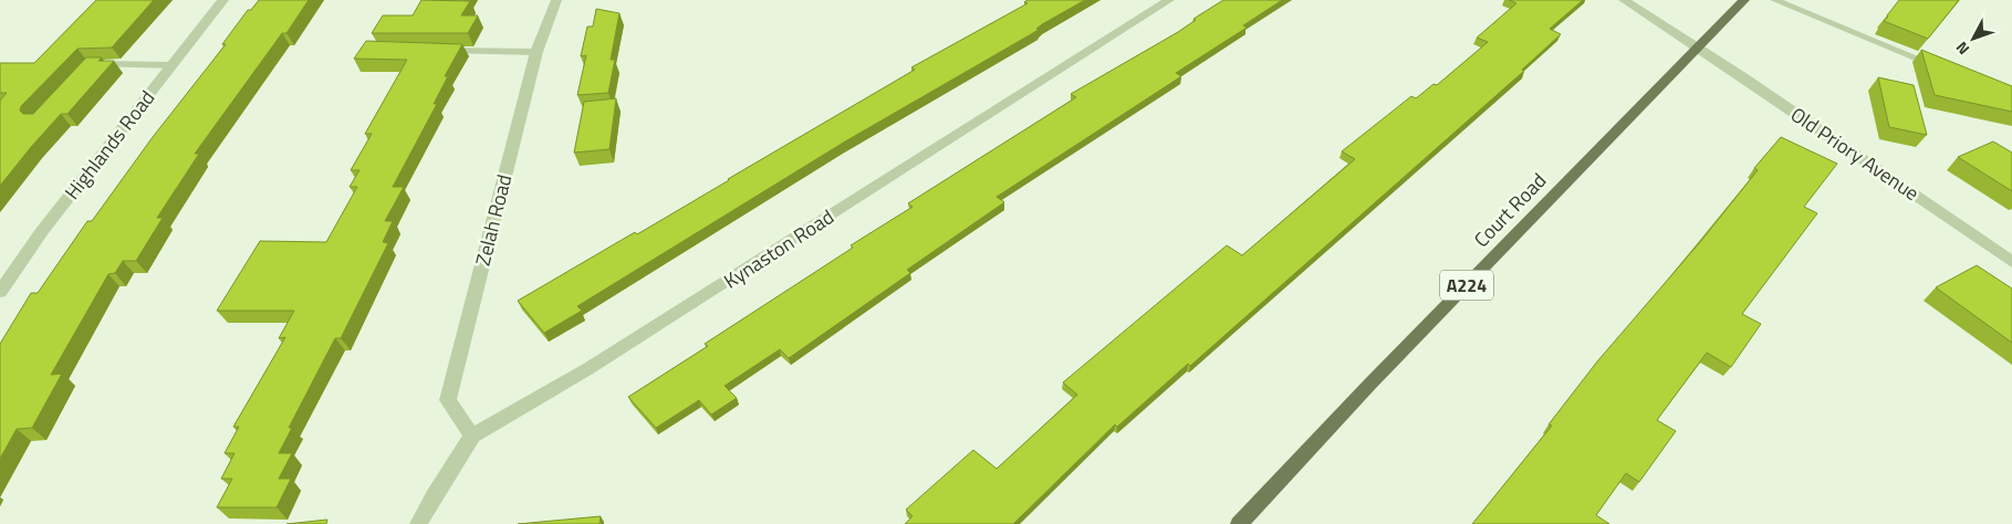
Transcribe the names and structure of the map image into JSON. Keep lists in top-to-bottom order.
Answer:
{
  "streets": {
    "main road": ["Court Road", "A224"],
    "street": [
      "Highlands Road",
      "Old Priory Avenue",
      "Zelah Road",
      "Kynaston Road"
    ]
  },
  "crossings": [
    ["Old Priory Avenue", "Court Road"],
    ["Zelah Road", "Kynaston Road"]
  ],
  "north": "bottom left"
}
